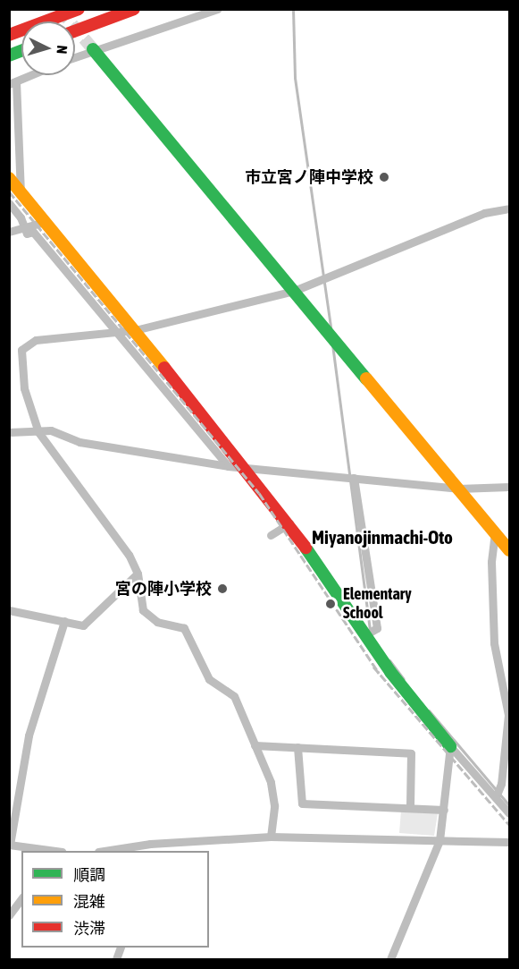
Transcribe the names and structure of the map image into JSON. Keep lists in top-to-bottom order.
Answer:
{
  "districts": ["Miyanojinmachi-Oto"],
  "places": ["市立宮ノ陣中学校", "宮の陣小学校", "Elementary School"],
  "legend": ["順調", "混雑", "渋滞"],
  "north": "right"
}
